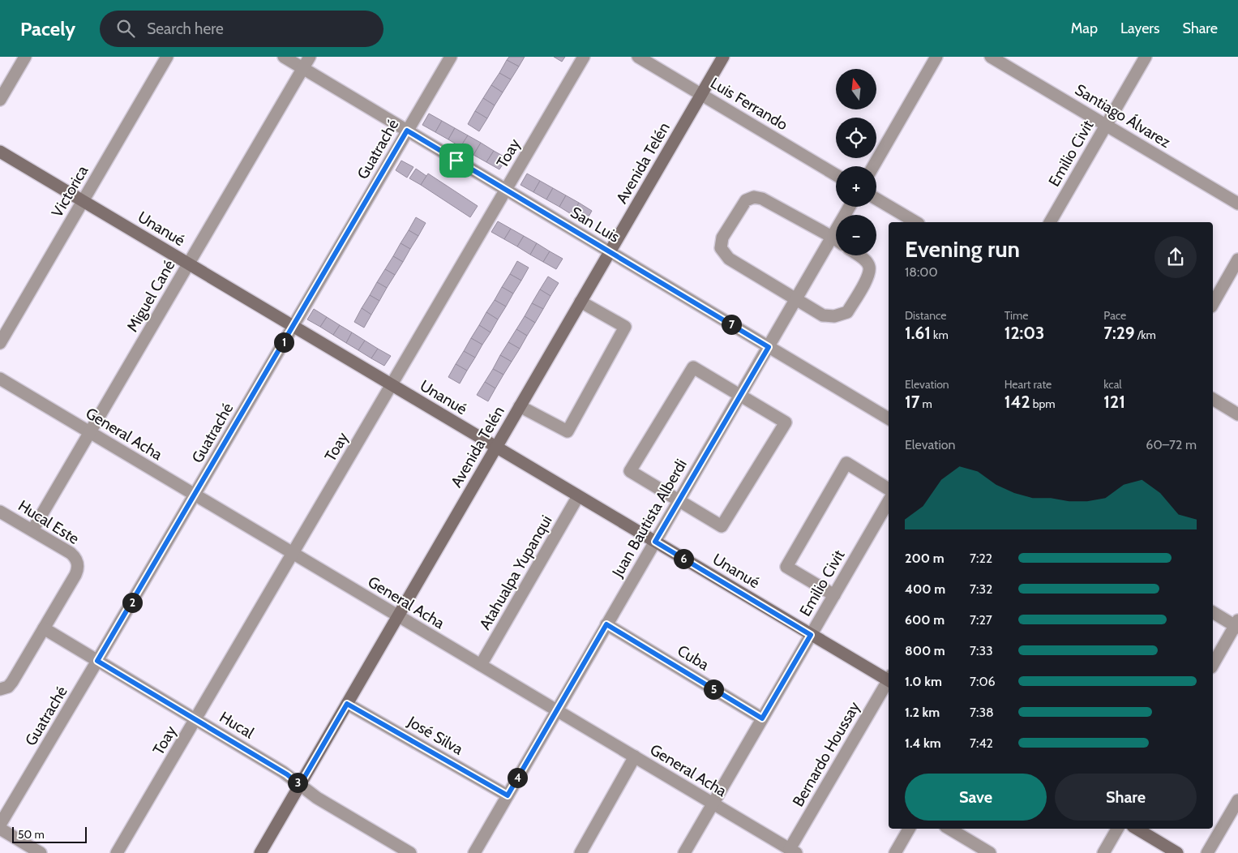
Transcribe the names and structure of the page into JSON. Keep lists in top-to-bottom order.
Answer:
{
  "streets": {
    "street": [
      "Luis Ferrando",
      "Santiago Álvarez",
      "Guatraché",
      "Toay",
      "Emilio Civit",
      "Avenida Telén",
      "Victorica",
      "San Luis",
      "Unanué",
      "Miguel Cané",
      "General Acha",
      "Juan Bautista Alberdi",
      "Hucal Este",
      "Atahualpa Yupanqui",
      "Cuba",
      "Hucal",
      "José Silva",
      "Bernardo Houssay"
    ]
  },
  "crossings": [
    ["Luis Ferrando", "Avenida Telén"],
    ["Santiago Álvarez", "Emilio Civit"],
    ["Guatraché", "San Luis"],
    ["Guatraché", "Unanué"],
    ["Guatraché", "General Acha"],
    ["Guatraché", "Hucal"],
    ["Toay", "San Luis"],
    ["Toay", "Unanué"],
    ["Toay", "General Acha"],
    ["Toay", "Hucal"],
    ["Emilio Civit", "Unanué"],
    ["Emilio Civit", "General Acha"],
    ["Emilio Civit", "Cuba"],
    ["Avenida Telén", "San Luis"],
    ["Avenida Telén", "Unanué"],
    ["Avenida Telén", "General Acha"],
    ["Avenida Telén", "Hucal"],
    ["Avenida Telén", "José Silva"],
    ["Victorica", "Unanué"],
    ["San Luis", "Miguel Cané"],
    ["San Luis", "Juan Bautista Alberdi"],
    ["Unanué", "Miguel Cané"],
    ["Unanué", "Juan Bautista Alberdi"],
    ["Unanué", "Atahualpa Yupanqui"],
    ["Miguel Cané", "General Acha"],
    ["Miguel Cané", "Hucal Este"],
    ["General Acha", "Juan Bautista Alberdi"],
    ["General Acha", "Atahualpa Yupanqui"],
    ["General Acha", "Bernardo Houssay"],
    ["Juan Bautista Alberdi", "Cuba"],
    ["Juan Bautista Alberdi", "José Silva"],
    ["Hucal Este", "Hucal"]
  ],
  "scale_bar": "50 m",
  "north": "top",
  "page": {
    "header": "Pacely",
    "search": "Search here",
    "nav": ["Map", "Layers", "Share"],
    "map_buttons": ["+", "−"],
    "heading": ["Evening run", "18:00"],
    "stats": [
      ["Distance", "1.61 km"],
      ["Time", "12:03"],
      ["Pace", "7:29 /km"],
      ["Elevation", "17 m"],
      ["Heart rate", "142 bpm"],
      ["kcal", "121"]
    ],
    "pins": [
      "7",
      "1",
      "6",
      "2",
      "5",
      "4",
      "3"
    ],
    "chart": ["Elevation", "60–72 m"],
    "list": [
      {
        "name": "200 m",
        "note": "7:22"
      },
      {
        "name": "400 m",
        "note": "7:32"
      },
      {
        "name": "600 m",
        "note": "7:27"
      },
      {
        "name": "800 m",
        "note": "7:33"
      },
      {
        "name": "1.0 km",
        "note": "7:06"
      },
      {
        "name": "1.2 km",
        "note": "7:38"
      },
      {
        "name": "1.4 km",
        "note": "7:42"
      }
    ],
    "buttons": ["Save", "Share"],
    "scale": "50 m"
  }
}
